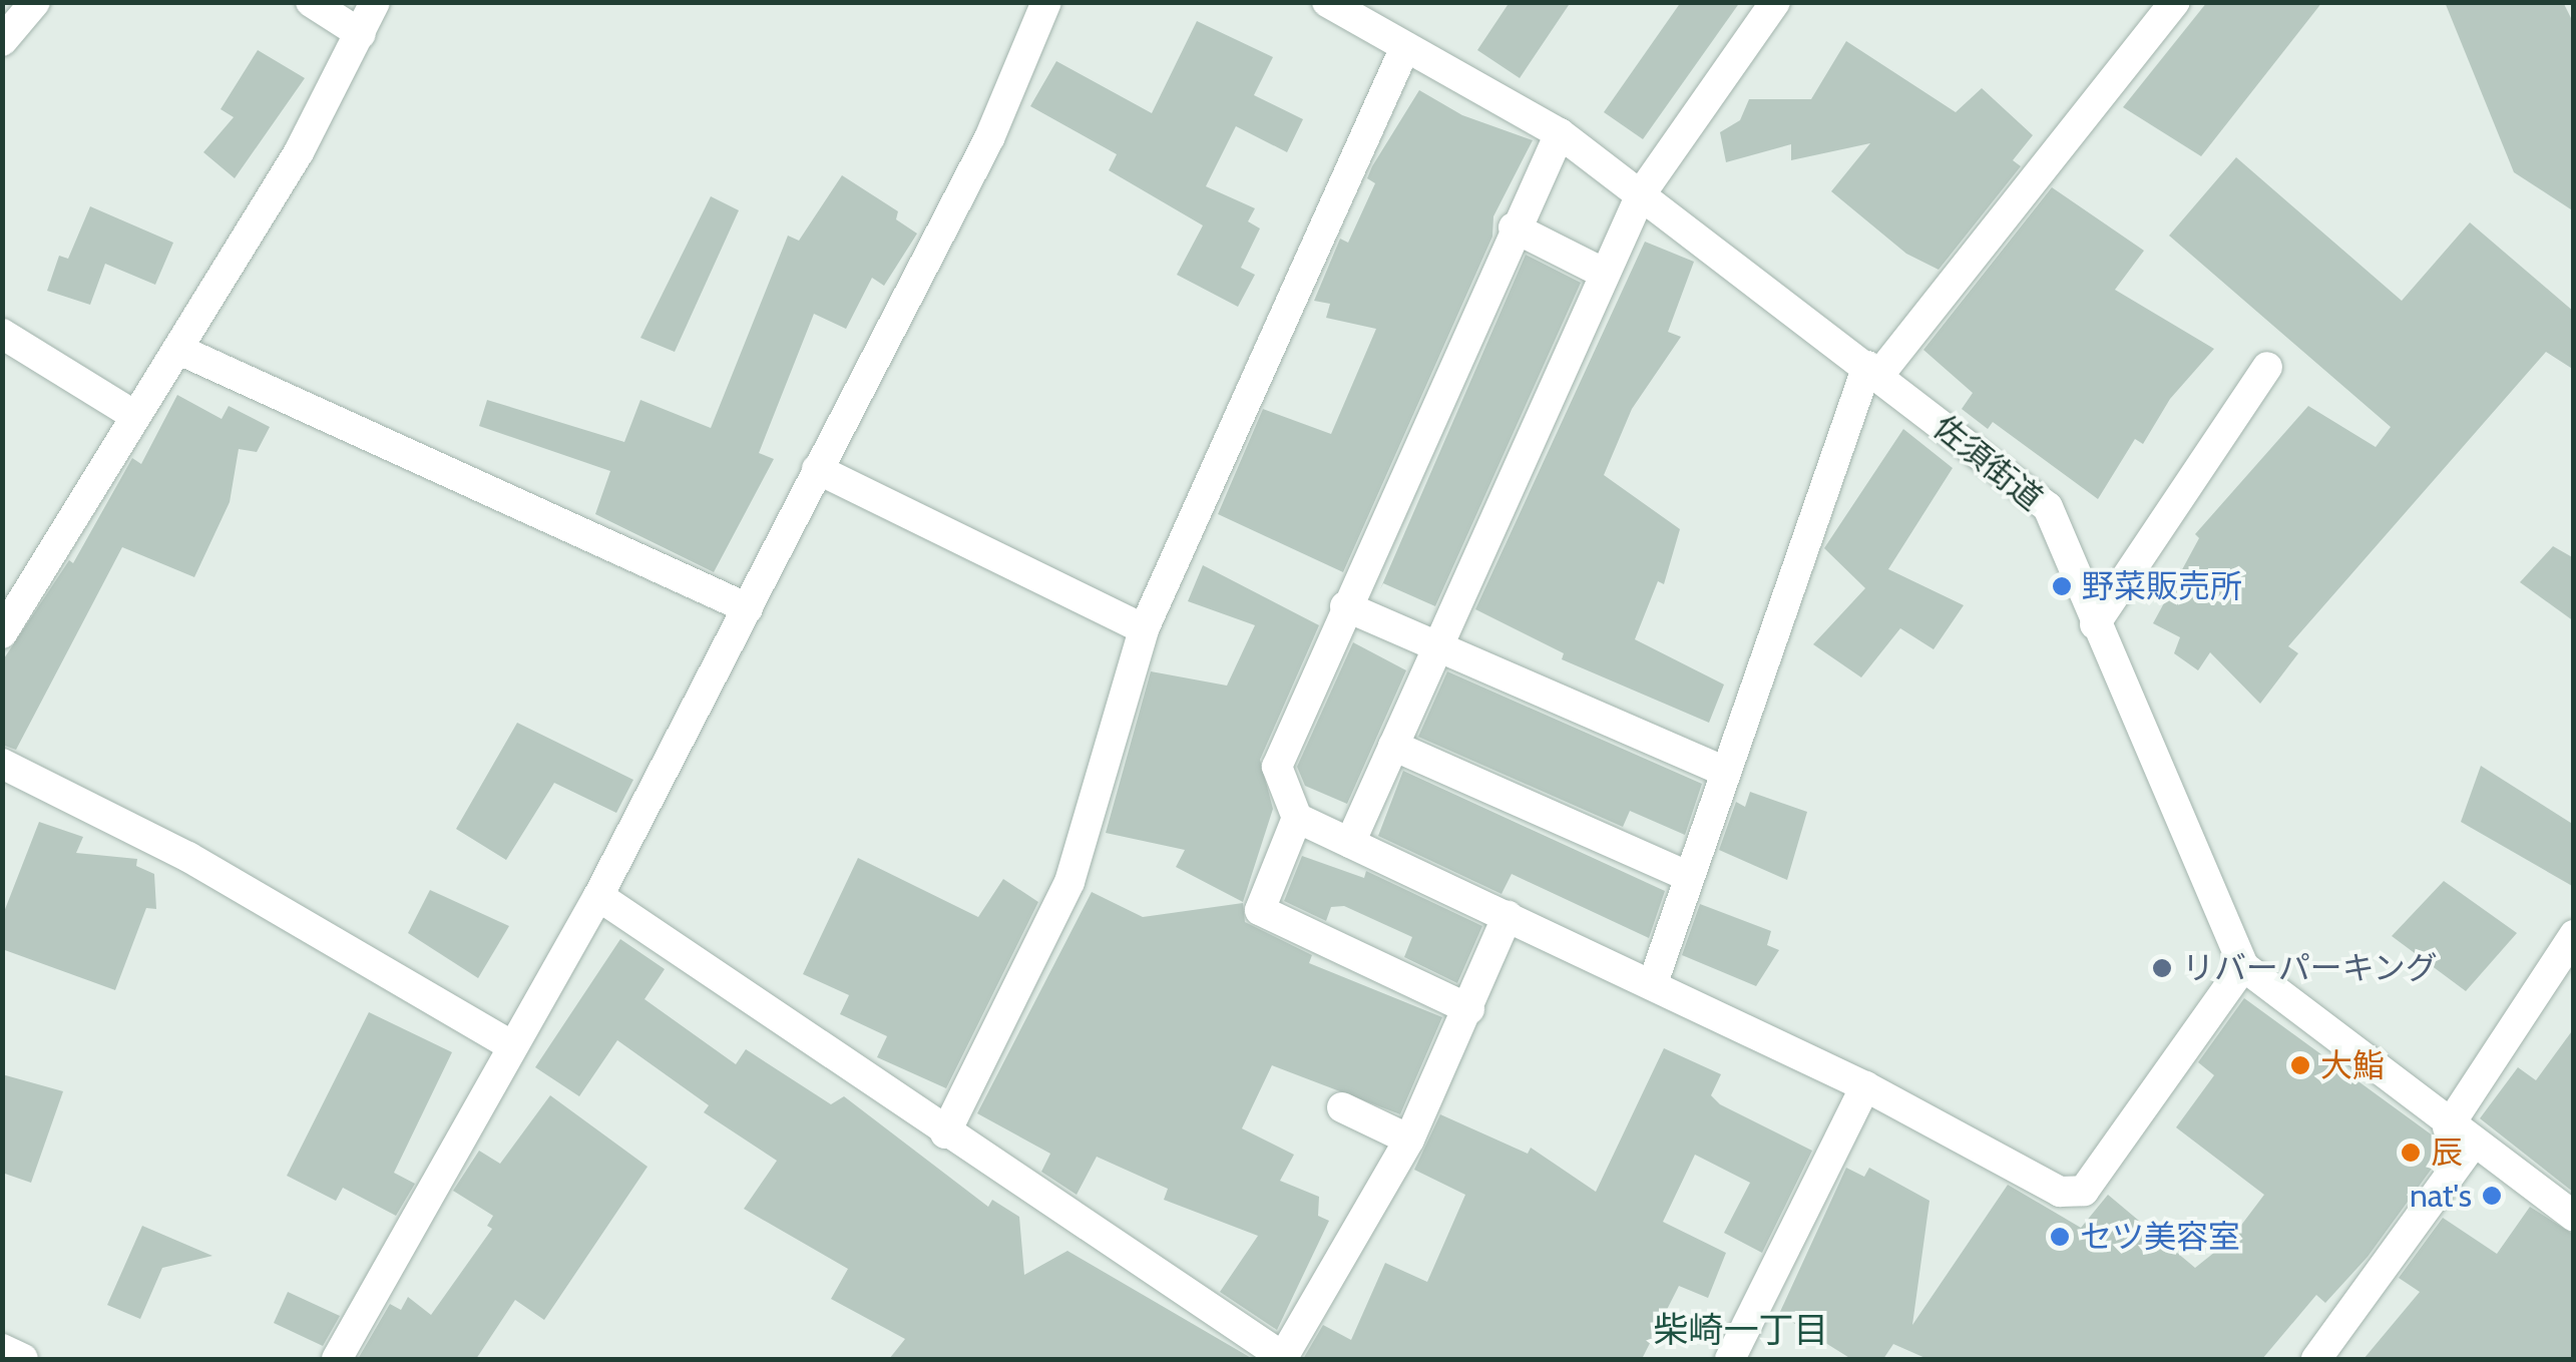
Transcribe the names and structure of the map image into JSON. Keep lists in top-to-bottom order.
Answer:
{
  "streets": {
    "street": ["佐須街道"]
  },
  "districts": ["柴崎一丁目"],
  "places": [
    "野菜販売所",
    "リバーパーキング",
    "大鮨",
    "辰",
    "nat's",
    "セツ美容室"
  ]
}
